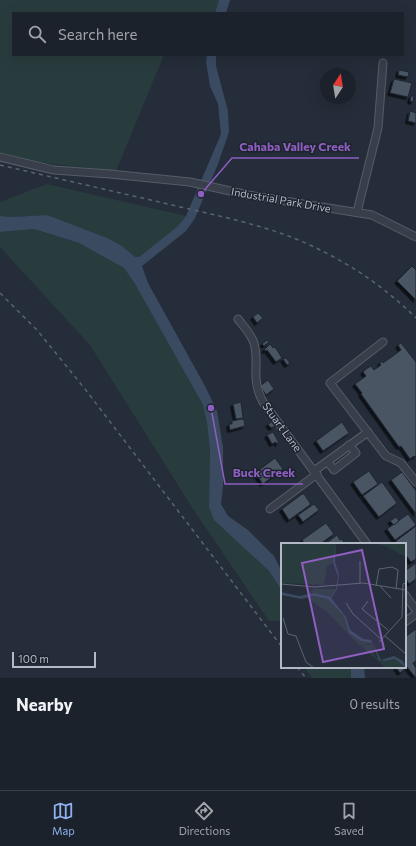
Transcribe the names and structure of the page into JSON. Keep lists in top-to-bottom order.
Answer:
{
  "streets": {
    "street": ["Industrial Park Drive", "Stuart Lane"]
  },
  "places": ["Cahaba Valley Creek", "Buck Creek"],
  "scale_bar": "100 m",
  "north": "top",
  "page": {
    "search": "Search here",
    "scale": "100 m",
    "heading": ["Nearby", "0 results"],
    "nav": ["Map", "Directions", "Saved"]
  }
}
